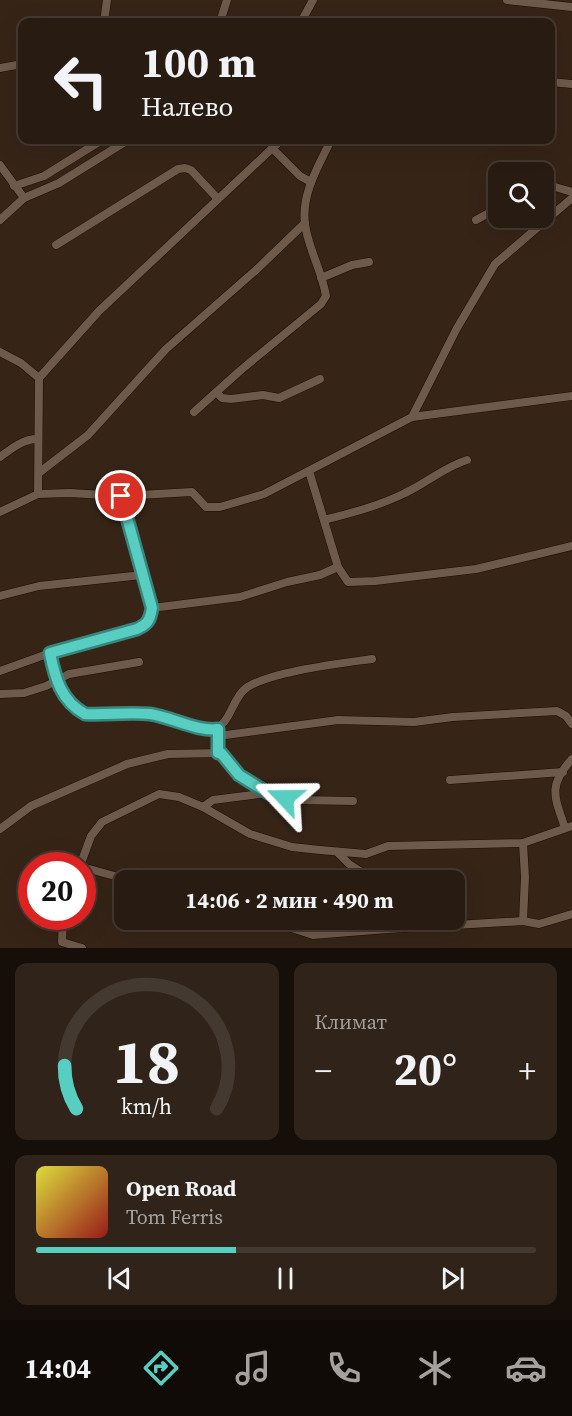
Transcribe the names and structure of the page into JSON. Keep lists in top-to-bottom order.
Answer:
{
  "page": {
    "turn": ["100 m", "Налево"],
    "limit": "20",
    "trip": "14:06 · 2 мин · 490 m",
    "tile": "Климат",
    "heat": ["−", "20°", "+"],
    "song": ["Open Road", "Tom Ferris"],
    "tabs": "14:04",
    "gauge": ["18", "km/h"]
  }
}
